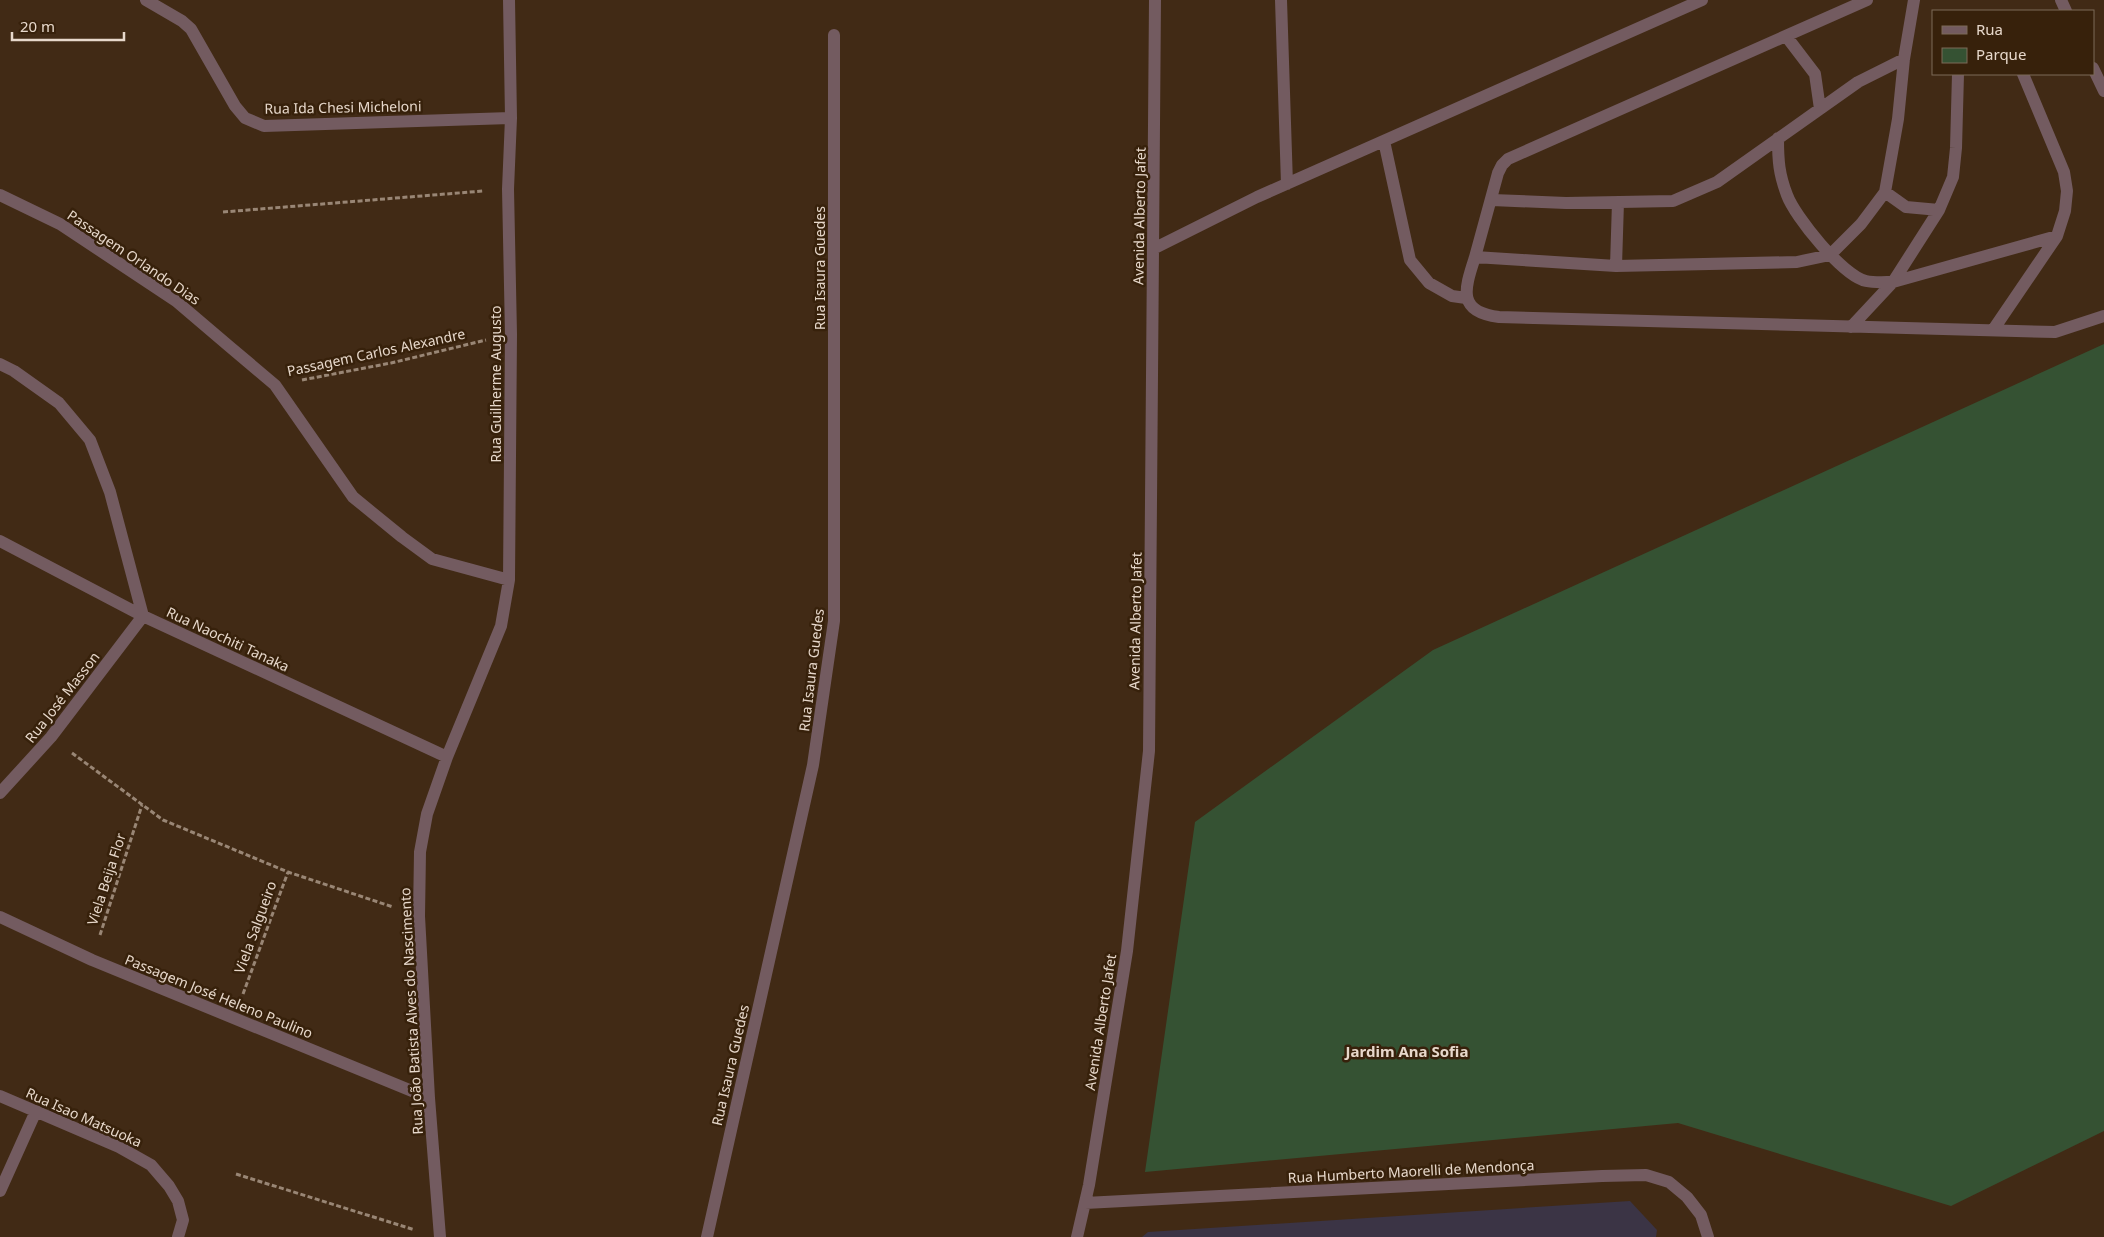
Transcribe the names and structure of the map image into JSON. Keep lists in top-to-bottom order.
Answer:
{
  "streets": {
    "street": [
      "Rua Ida Chesi Micheloni",
      "Avenida Alberto Jafet",
      "Passagem Orlando Dias",
      "Rua Isaura Guedes",
      "Rua Guilherme Augusto",
      "Rua Naochiti Tanaka",
      "Rua José Masson",
      "Passagem José Heleno Paulino",
      "Rua João Batista Alves do Nascimento",
      "Rua Isao Matsuoka",
      "Rua Humberto Maorelli de Mendonça"
    ],
    "path": ["Passagem Carlos Alexandre", "Viela Beija Flor", "Viela Salgueiro"]
  },
  "crossings": [
    ["Rua Ida Chesi Micheloni", "Rua Guilherme Augusto"],
    ["Avenida Alberto Jafet", "Rua Humberto Maorelli de Mendonça"],
    ["Passagem Orlando Dias", "Passagem Carlos Alexandre"],
    ["Passagem Orlando Dias", "Rua Guilherme Augusto"],
    ["Passagem Carlos Alexandre", "Rua Guilherme Augusto"],
    ["Rua Guilherme Augusto", "Rua Naochiti Tanaka"],
    ["Rua Guilherme Augusto", "Rua João Batista Alves do Nascimento"],
    ["Rua Naochiti Tanaka", "Rua José Masson"],
    ["Rua Naochiti Tanaka", "Rua João Batista Alves do Nascimento"],
    ["Viela Beija Flor", "Passagem José Heleno Paulino"],
    ["Viela Salgueiro", "Passagem José Heleno Paulino"],
    ["Passagem José Heleno Paulino", "Rua João Batista Alves do Nascimento"]
  ],
  "districts": ["Jardim Ana Sofia"],
  "legend": ["Rua", "Parque"],
  "scale_bar": "20 m"
}
